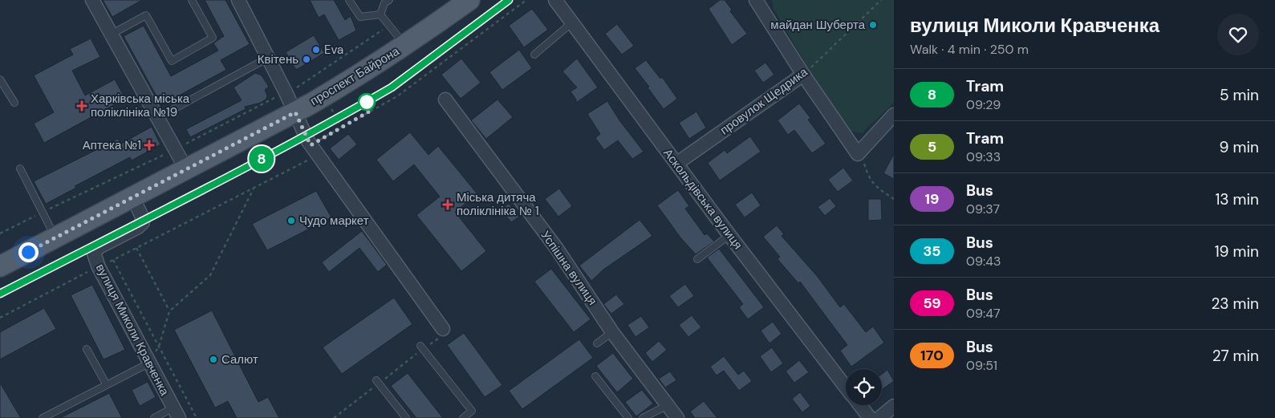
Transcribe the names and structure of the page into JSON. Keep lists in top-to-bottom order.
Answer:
{
  "streets": {
    "main road": ["проспект Байрона"],
    "street": [
      "провулок Щедрика",
      "Аскольдівська вулиця",
      "Успішна вулиця",
      "вулиця Миколи Кравченка"
    ]
  },
  "crossings": [
    ["проспект Байрона", "вулиця Миколи Кравченка"],
    ["провулок Щедрика", "Аскольдівська вулиця"]
  ],
  "places": {
    "other": [
      "майдан Шуберта",
      "Eva",
      "Квітень",
      "Чудо маркет",
      "Салют"
    ],
    "health": ["Харківська міська поліклініка №19", "Аптека №1", "Міська дитяча поліклініка № 1"]
  },
  "lines": ["tram line 8"],
  "page": {
    "on_map": "8",
    "heading": ["вулиця Миколи Кравченка", "Walk · 4 min · 250 m"],
    "list": [
      {
        "mark": "8",
        "name": "Tram",
        "note": "09:29",
        "value": "5 min"
      },
      {
        "mark": "5",
        "name": "Tram",
        "note": "09:33",
        "value": "9 min"
      },
      {
        "mark": "19",
        "name": "Bus",
        "note": "09:37",
        "value": "13 min"
      },
      {
        "mark": "35",
        "name": "Bus",
        "note": "09:43",
        "value": "19 min"
      },
      {
        "mark": "59",
        "name": "Bus",
        "note": "09:47",
        "value": "23 min"
      },
      {
        "mark": "170",
        "name": "Bus",
        "note": "09:51",
        "value": "27 min"
      }
    ]
  }
}
